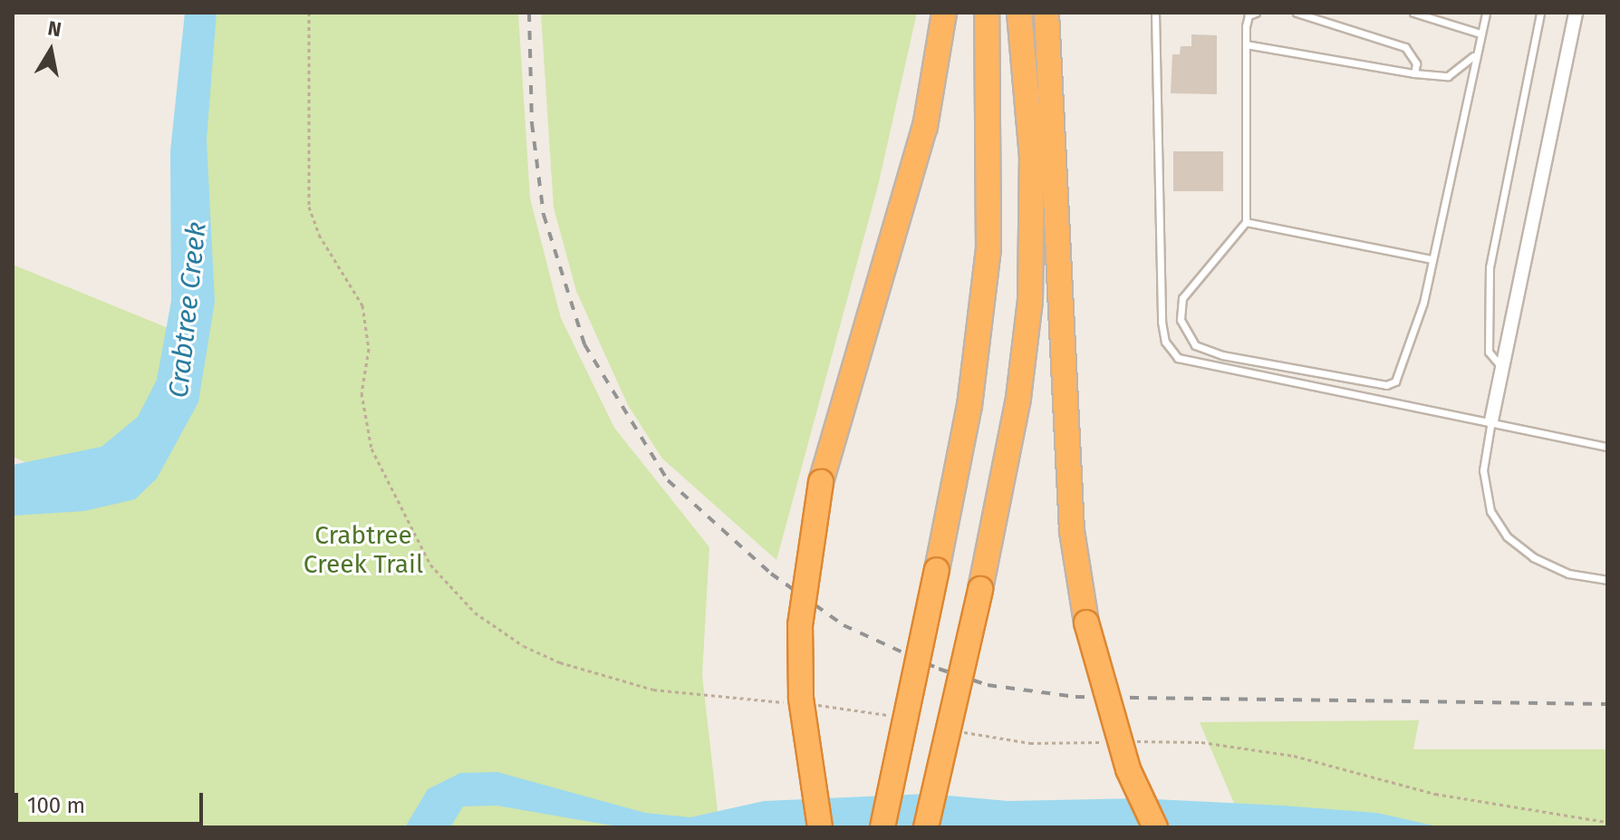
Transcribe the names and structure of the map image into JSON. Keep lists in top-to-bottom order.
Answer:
{
  "water": ["Crabtree Creek"],
  "parks": ["Crabtree Creek Trail"],
  "scale_bar": "100 m",
  "north": "top"
}
